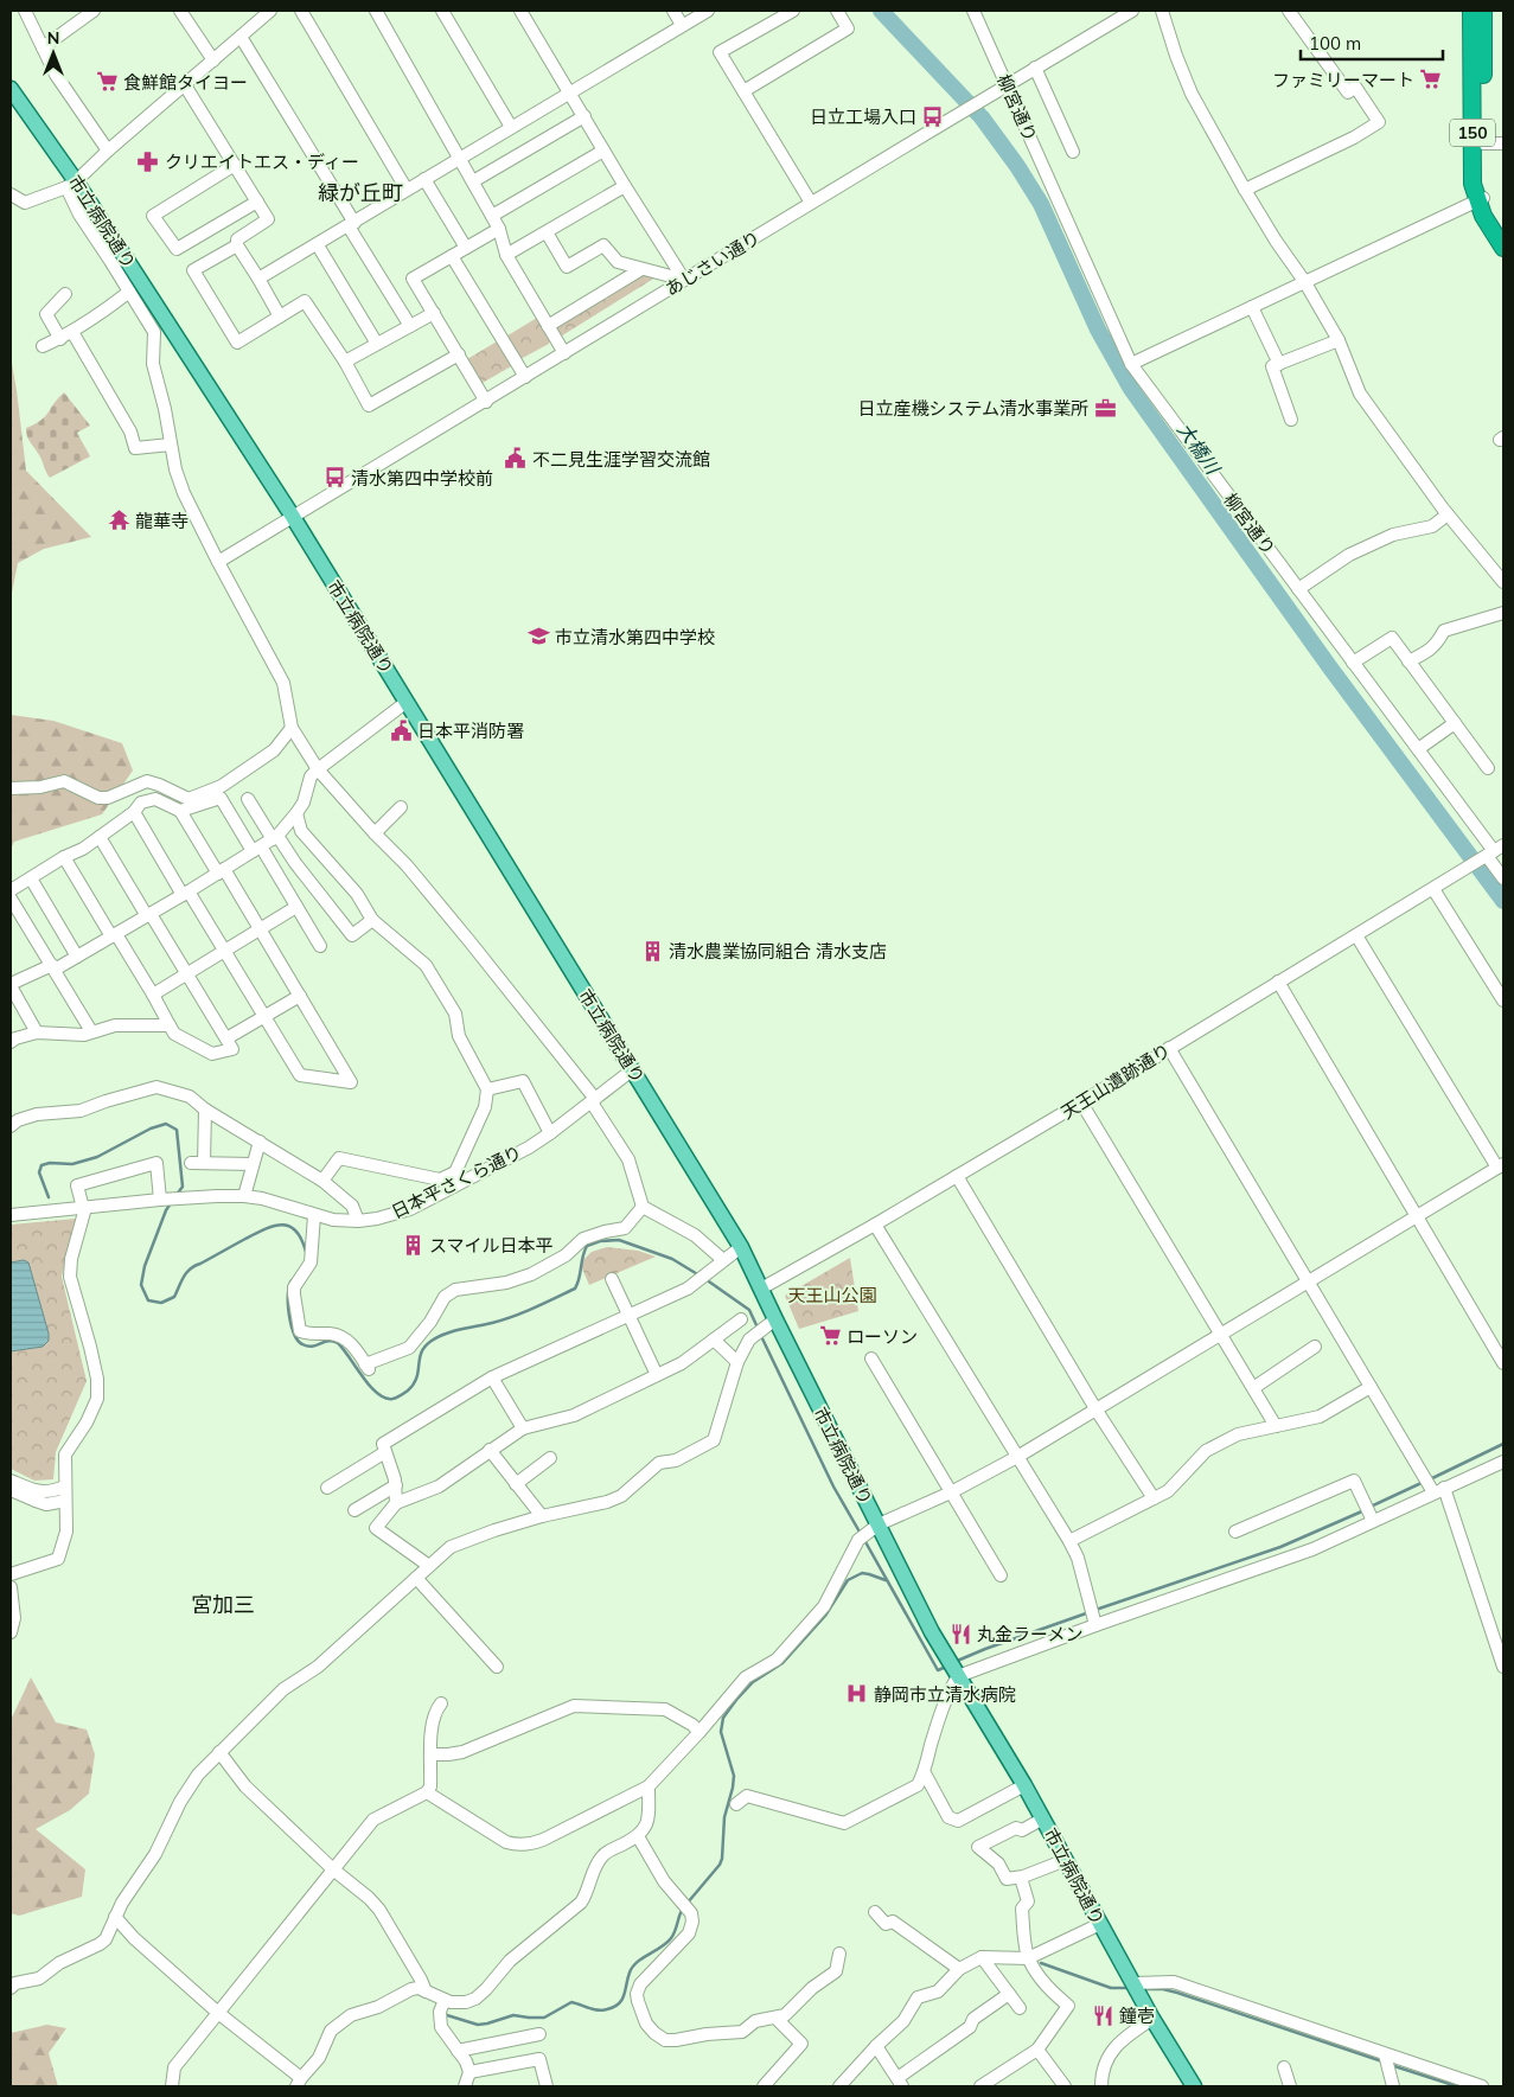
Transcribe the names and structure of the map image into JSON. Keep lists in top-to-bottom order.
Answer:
{
  "streets": {
    "highway": ["150"],
    "main road": ["市立病院通り"],
    "street": [
      "柳宮通り",
      "あじさい通り",
      "天王山遺跡通り",
      "日本平さくら通り"
    ]
  },
  "crossings": [
    ["柳宮通り", "あじさい通り"],
    ["柳宮通り", "天王山遺跡通り"],
    ["市立病院通り", "あじさい通り"],
    ["市立病院通り", "天王山遺跡通り"],
    ["市立病院通り", "日本平さくら通り"]
  ],
  "districts": ["緑が丘町", "宮加三"],
  "water": ["大橋川"],
  "parks": ["天王山公園"],
  "places": {
    "supermarket": ["ファミリーマート", "食鮮館タイヨー", "ローソン"],
    "bus stop": ["日立工場入口", "清水第四中学校前"],
    "pharmacy": ["クリエイトエス・ディー"],
    "office": ["日立産機システム清水事業所"],
    "public building": ["不二見生涯学習交流館", "日本平消防署"],
    "temple": ["龍華寺"],
    "school or university": ["市立清水第四中学校"],
    "building": ["清水農業協同組合 清水支店", "スマイル日本平"],
    "restaurant": ["丸金ラーメン", "鐘壱"],
    "hospital": ["静岡市立清水病院"]
  },
  "scale_bar": "100 m",
  "north": "top"
}
